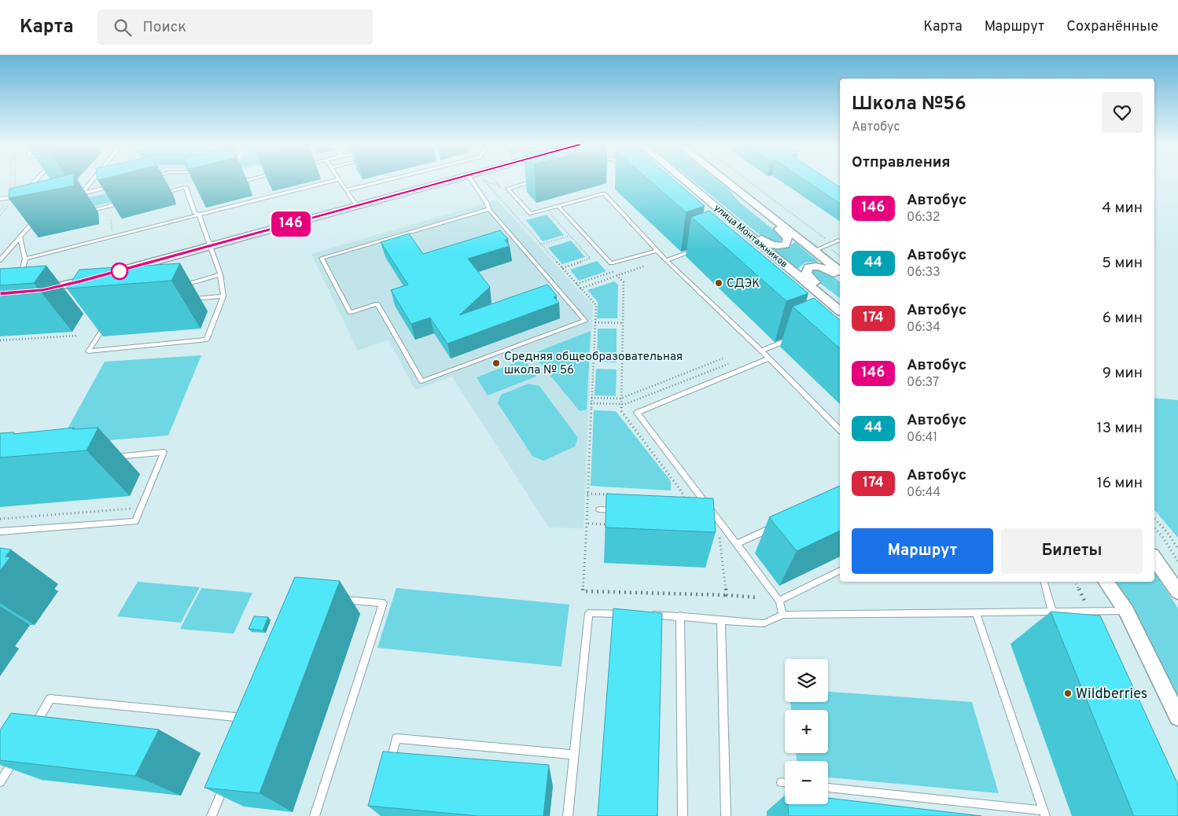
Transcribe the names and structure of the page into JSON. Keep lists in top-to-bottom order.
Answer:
{
  "streets": {
    "street": ["улица Монтажников"]
  },
  "places": ["СДЭК", "Средняя общеобразовательная школа № 56", "Wildberries"],
  "lines": ["bus line 146"],
  "page": {
    "header": "Карта",
    "search": "Поиск",
    "nav": ["Карта", "Маршрут", "Сохранённые"],
    "on_map": "146",
    "heading": [
      ["Школа №56", "Автобус"],
      "Отправления"
    ],
    "list": [
      {
        "mark": "146",
        "name": "Автобус",
        "note": "06:32",
        "value": "4 мин"
      },
      {
        "mark": "44",
        "name": "Автобус",
        "note": "06:33",
        "value": "5 мин"
      },
      {
        "mark": "174",
        "name": "Автобус",
        "note": "06:34",
        "value": "6 мин"
      },
      {
        "mark": "146",
        "name": "Автобус",
        "note": "06:37",
        "value": "9 мин"
      },
      {
        "mark": "44",
        "name": "Автобус",
        "note": "06:41",
        "value": "13 мин"
      },
      {
        "mark": "174",
        "name": "Автобус",
        "note": "06:44",
        "value": "16 мин"
      }
    ],
    "buttons": ["Маршрут", "Билеты"],
    "map_buttons": ["+", "−"]
  }
}
